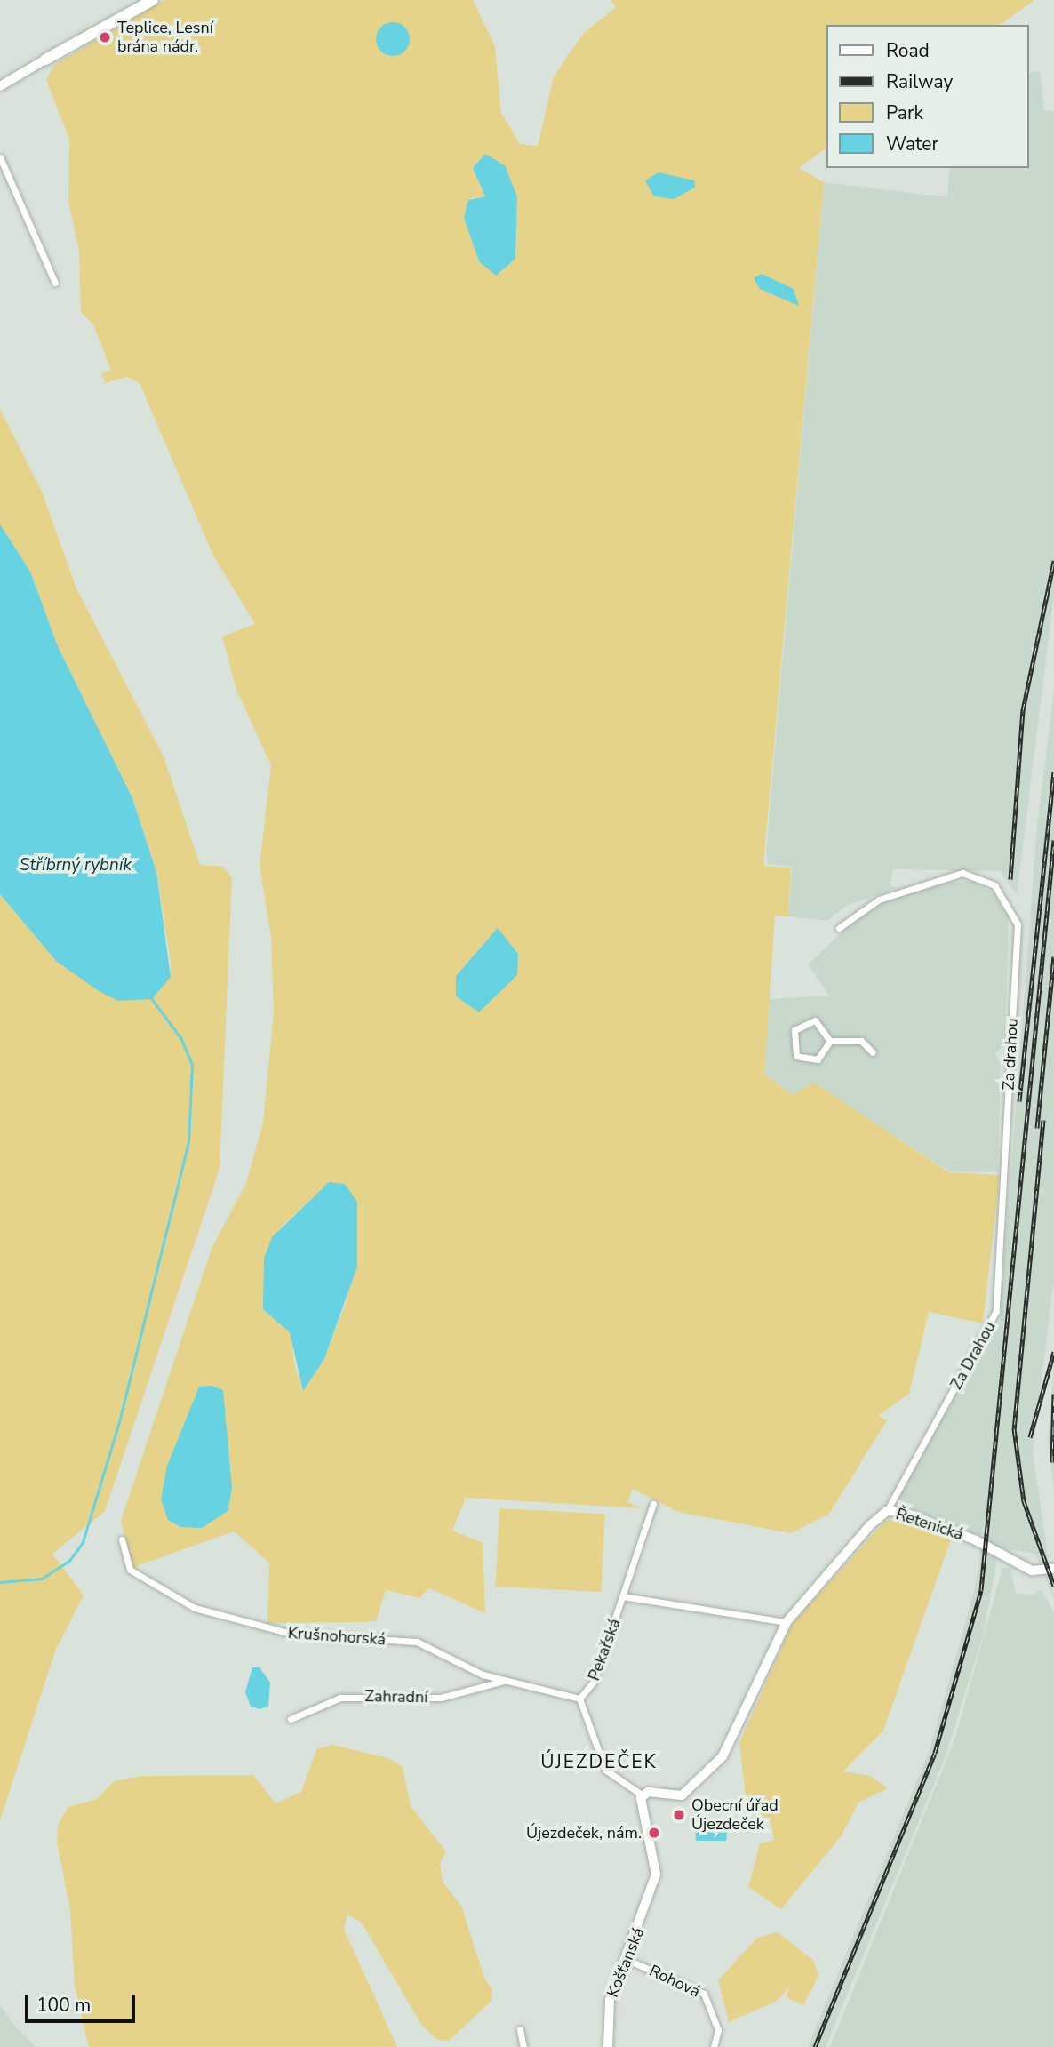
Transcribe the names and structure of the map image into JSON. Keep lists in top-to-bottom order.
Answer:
{
  "streets": {
    "street": [
      "Za drahou",
      "Za Drahou",
      "Řetenická",
      "Krušnohorská",
      "Pekařská",
      "Zahradní",
      "Košťanská",
      "Rohová"
    ]
  },
  "crossings": [
    ["Za drahou", "Za Drahou"],
    ["Za Drahou", "Řetenická"],
    ["Řetenická", "Pekařská"],
    ["Řetenická", "Košťanská"],
    ["Krušnohorská", "Pekařská"],
    ["Krušnohorská", "Zahradní"],
    ["Pekařská", "Košťanská"],
    ["Košťanská", "Rohová"]
  ],
  "districts": ["ÚJEZDEČEK"],
  "water": ["Stříbrný rybník"],
  "places": ["Teplice, Lesní brána nádr.", "Obecní úřad Újezdeček", "Újezdeček, nám."],
  "legend": [
    "Road",
    "Railway",
    "Park",
    "Water"
  ],
  "scale_bar": "100 m"
}
